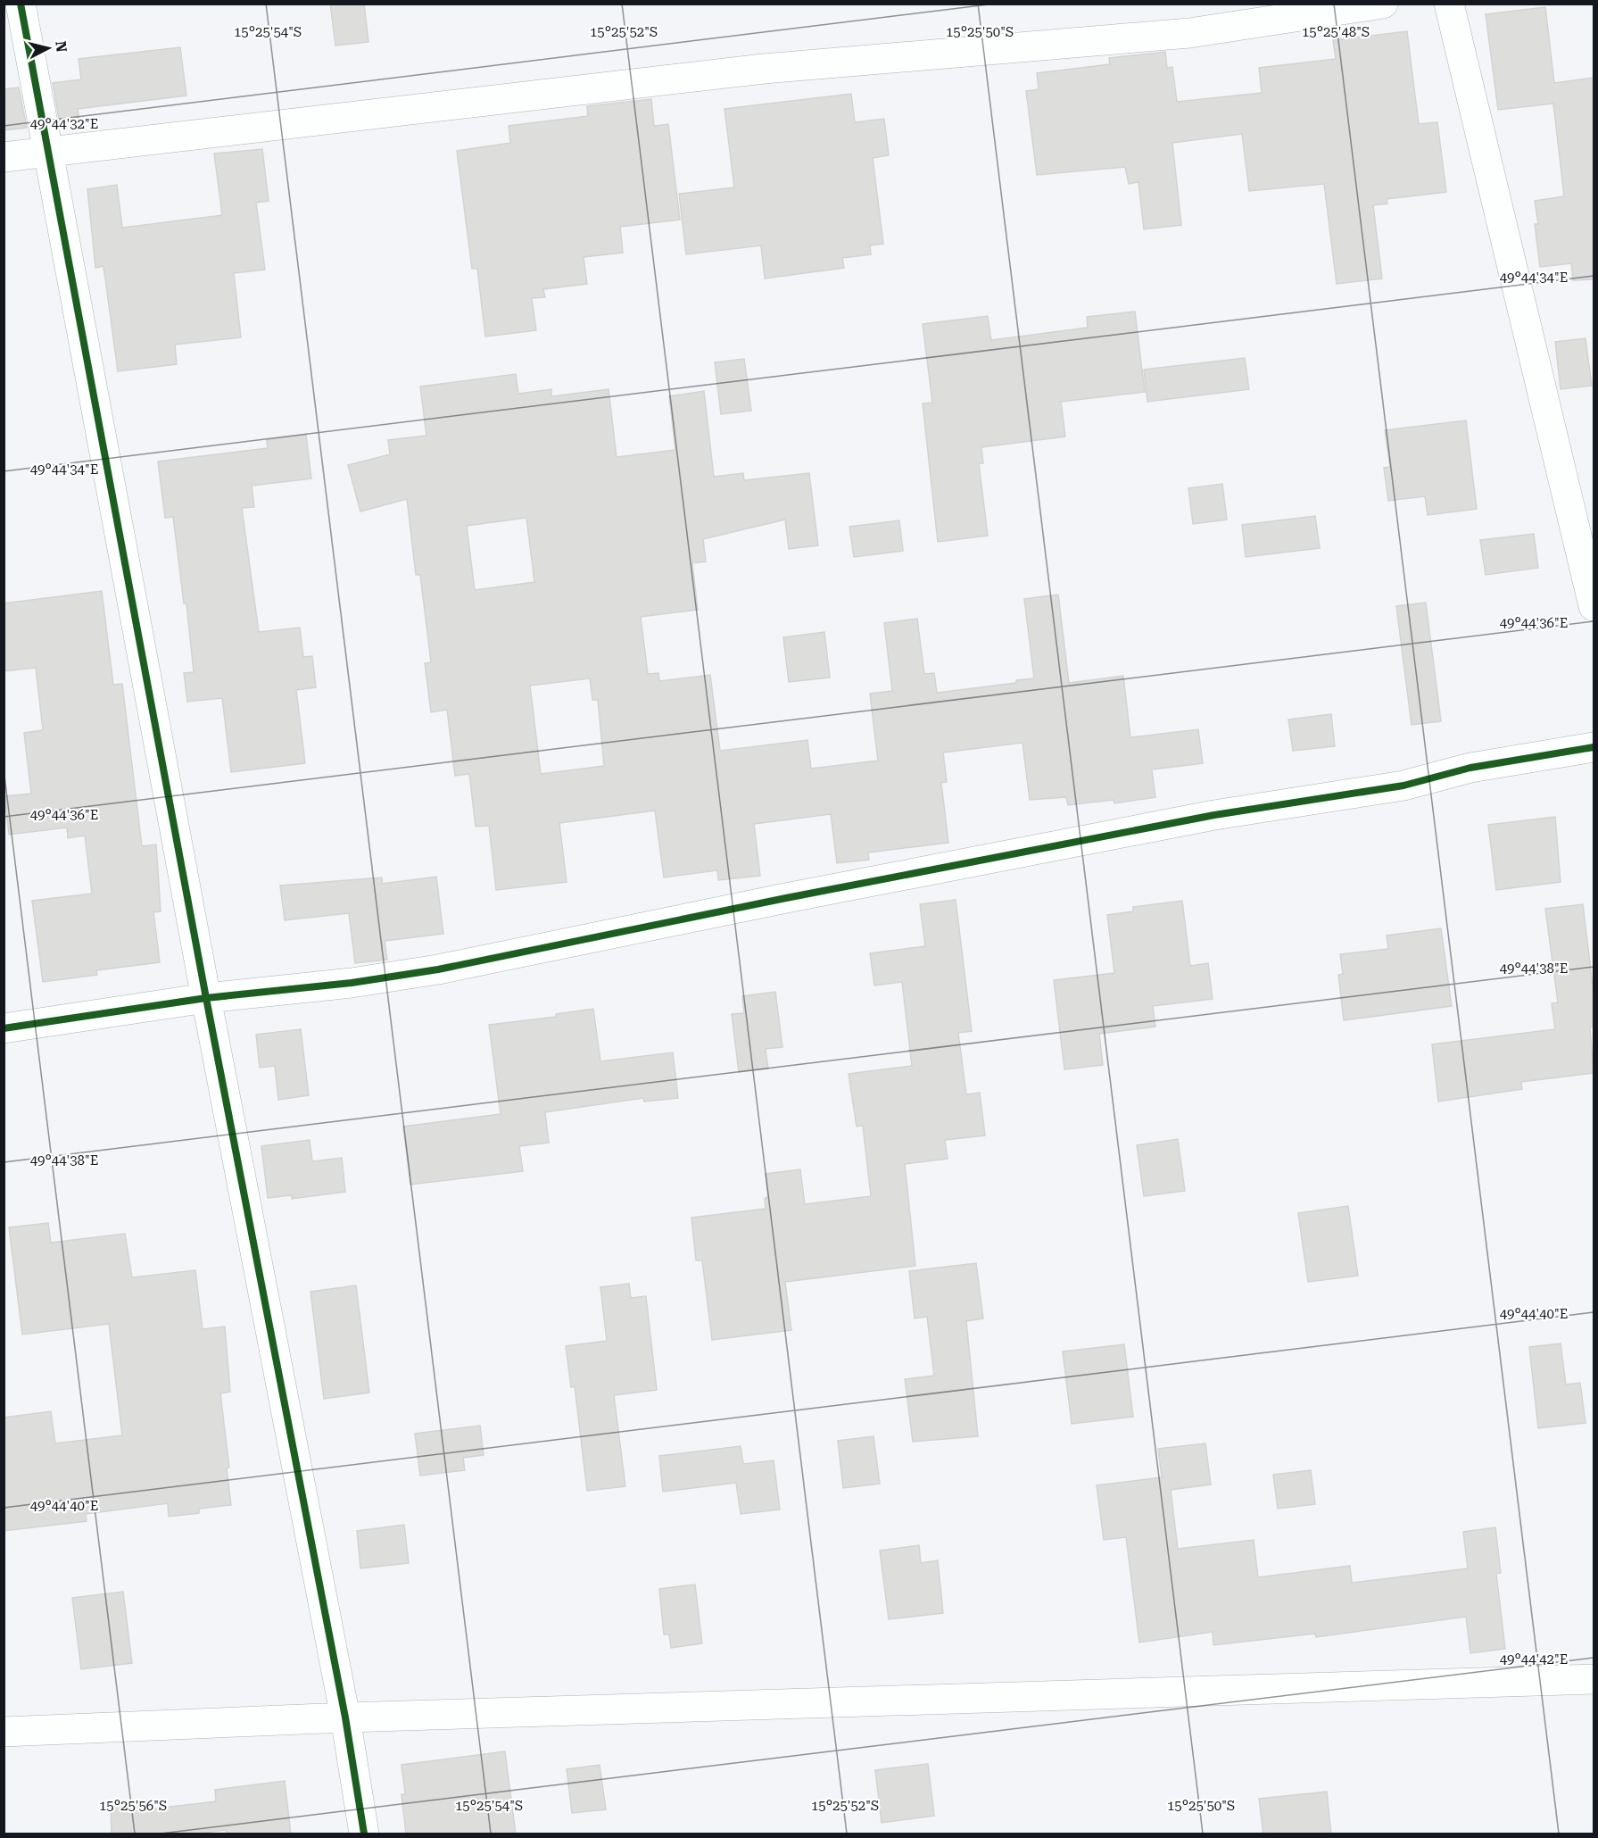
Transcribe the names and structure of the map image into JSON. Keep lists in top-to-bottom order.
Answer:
{
  "north": "right",
  "coordinates": [
    "15°25'54\"S",
    "15°25'52\"S",
    "15°25'50\"S",
    "15°25'48\"S",
    "49°44'32\"E",
    "49°44'34\"E",
    "49°44'36\"E",
    "49°44'38\"E",
    "49°44'40\"E",
    "49°44'42\"E",
    "15°25'56\"S"
  ]
}
